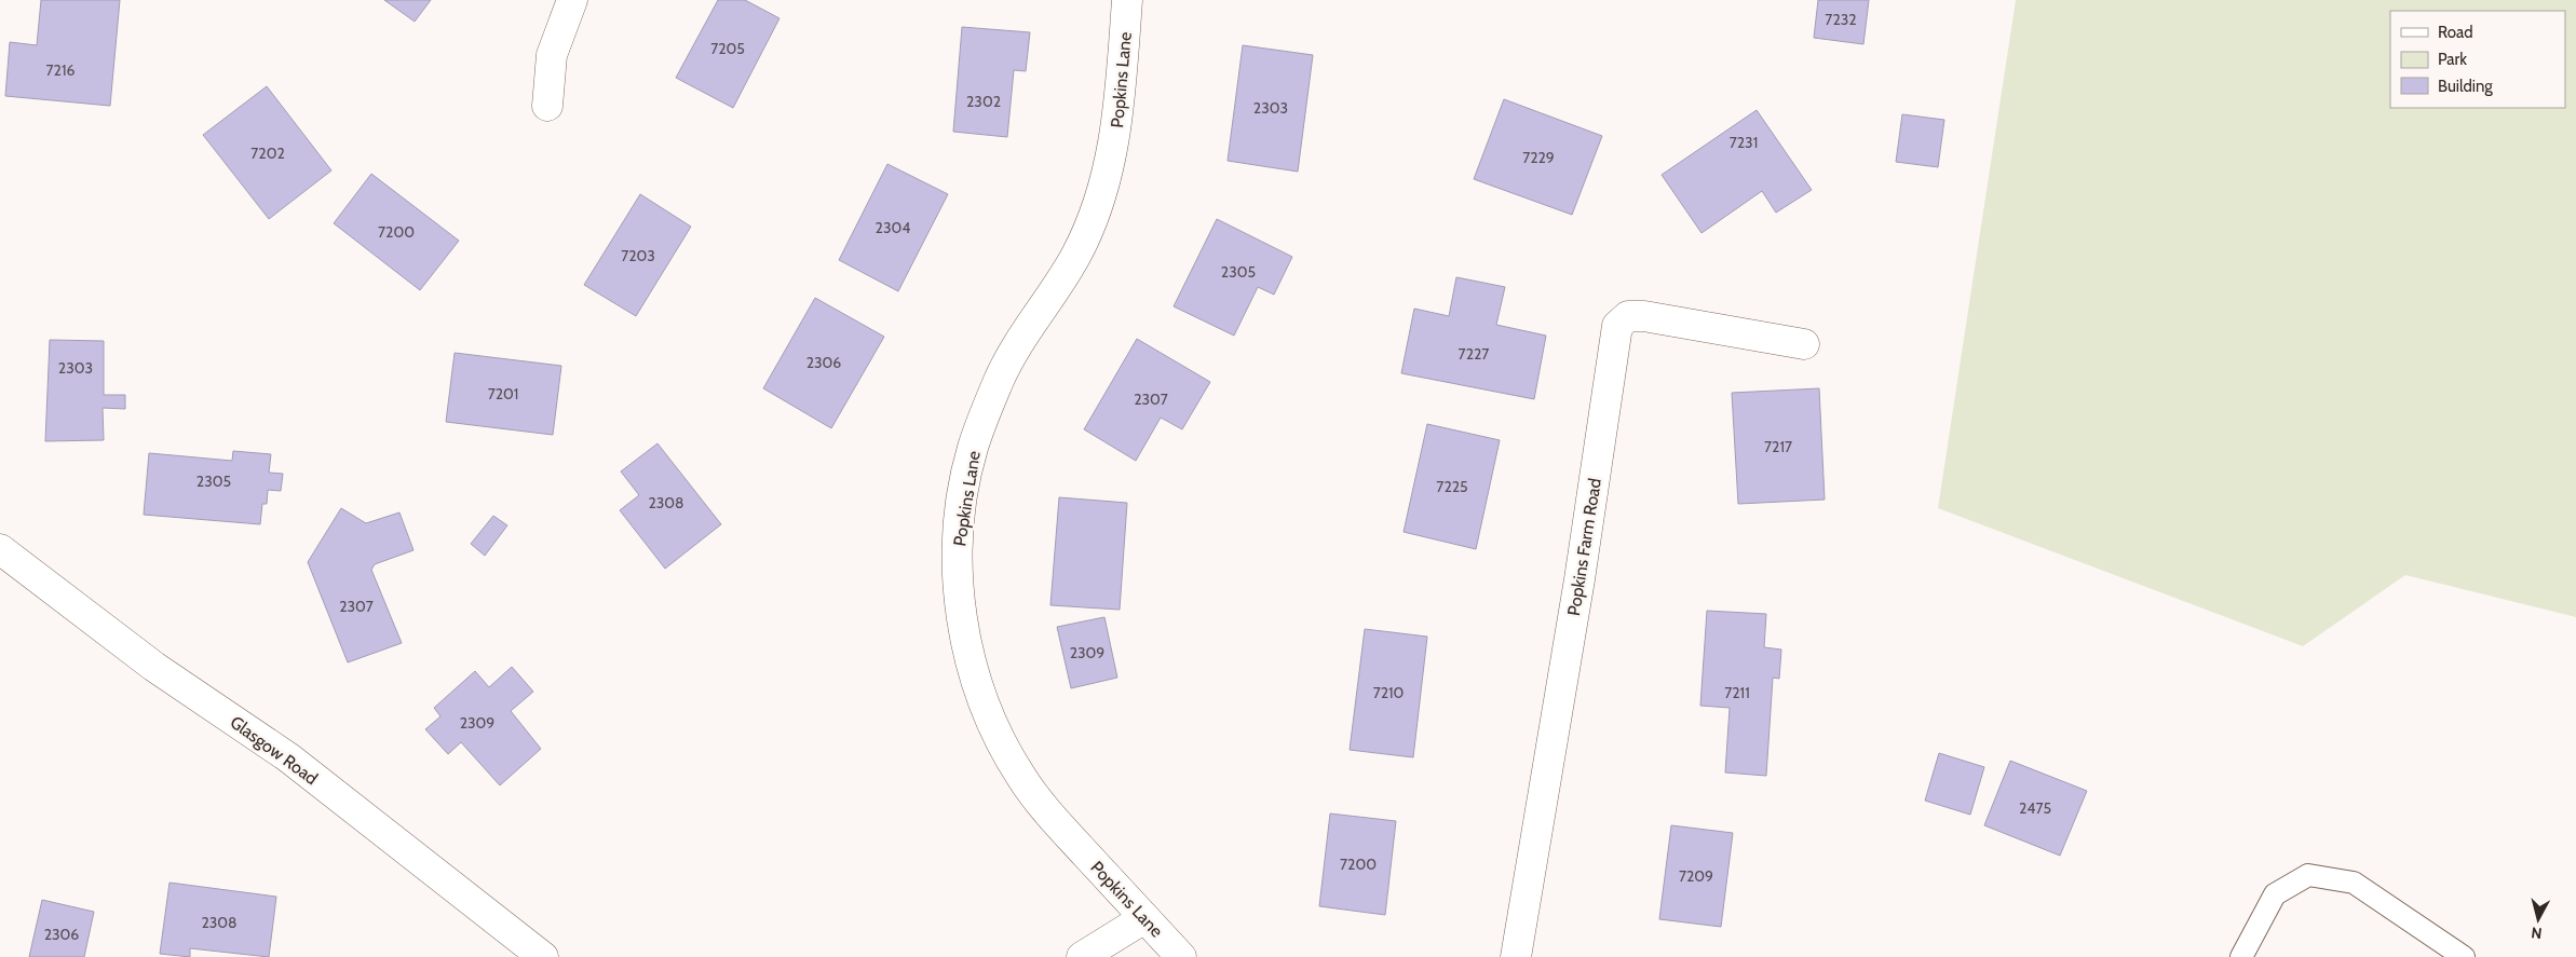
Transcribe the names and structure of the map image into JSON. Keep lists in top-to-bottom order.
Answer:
{
  "streets": {
    "street": ["Popkins Lane", "Popkins Farm Road", "Glasgow Road"]
  },
  "house_numbers": [
    "7232",
    "7205",
    "7216",
    "2302",
    "2303",
    "7231",
    "7202",
    "7229",
    "2304",
    "7200",
    "7203",
    "2305",
    "7227",
    "2306",
    "2303",
    "7201",
    "2307",
    "7217",
    "2305",
    "7225",
    "2308",
    "2307",
    "2309",
    "7210",
    "7211",
    "2309",
    "2475",
    "7200",
    "7209",
    "2308",
    "2306"
  ],
  "legend": ["Road", "Park", "Building"],
  "north": "bottom"
}
